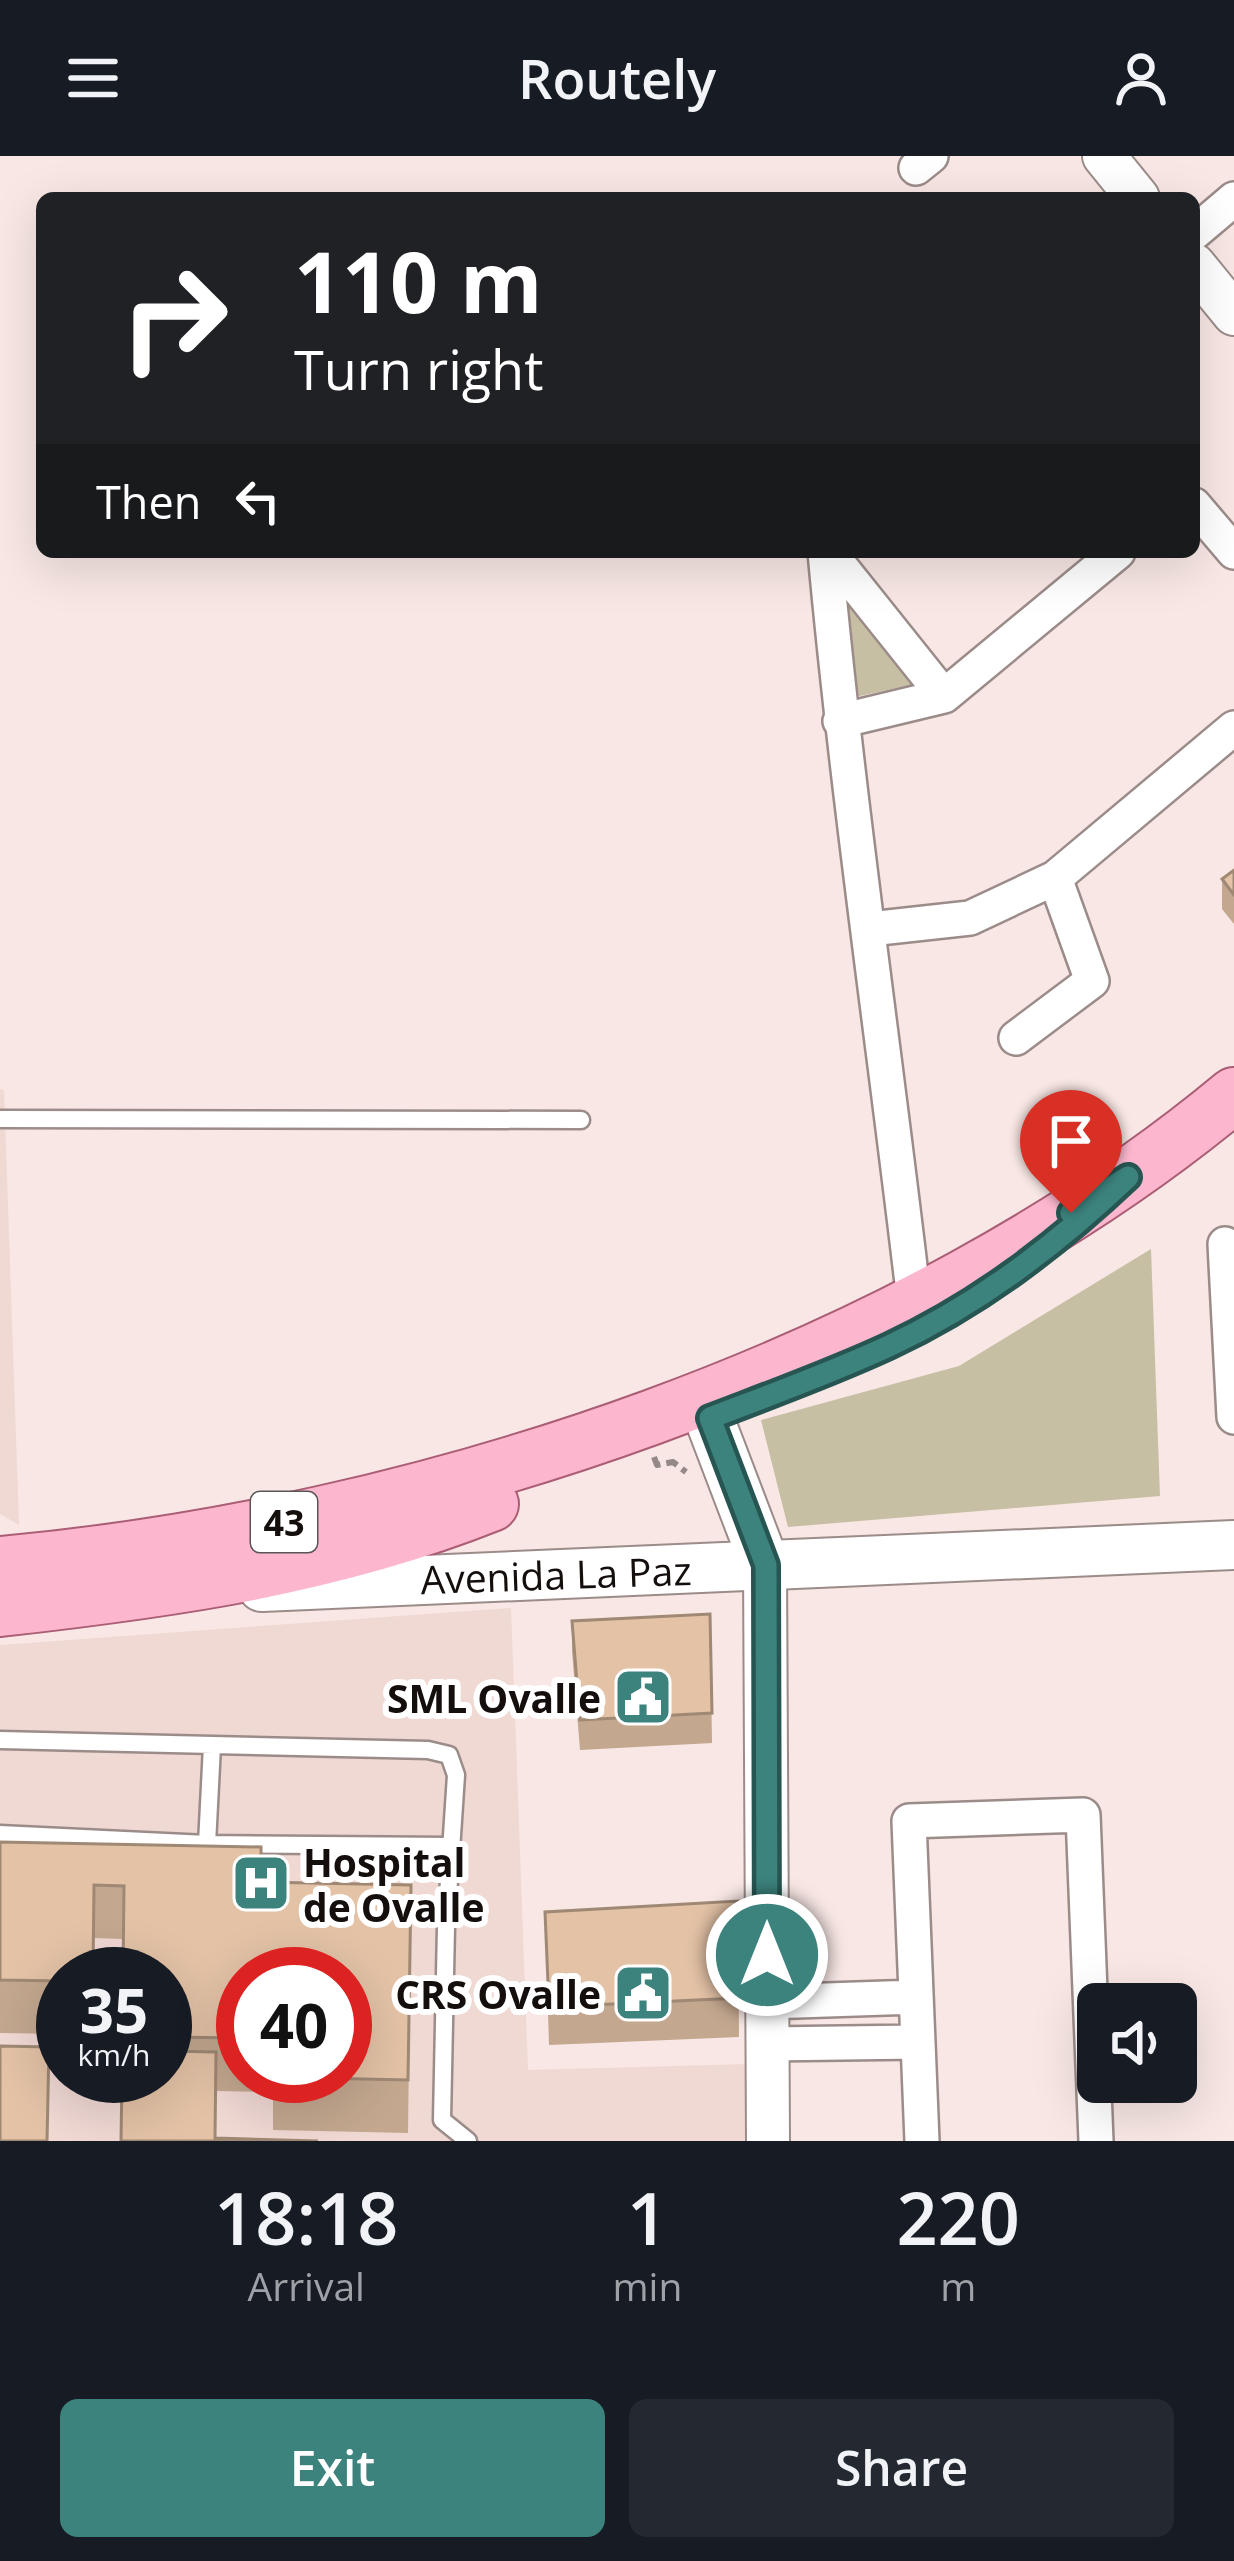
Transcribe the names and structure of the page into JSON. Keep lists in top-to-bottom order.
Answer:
{
  "streets": {
    "main road": ["43", "Avenida La Paz"]
  },
  "crossings": [
    ["43", "Avenida La Paz"]
  ],
  "places": {
    "public building": ["SML Ovalle", "CRS Ovalle"],
    "hospital": ["Hospital de Ovalle"]
  },
  "page": {
    "header": "Routely",
    "turn": ["110 m", "Turn right"],
    "then": "Then",
    "speed": "35 km/h",
    "limit": "40",
    "eta": [
      "18:18",
      "Arrival",
      "1",
      "min",
      "220",
      "m"
    ],
    "buttons": ["Exit", "Share"]
  }
}
